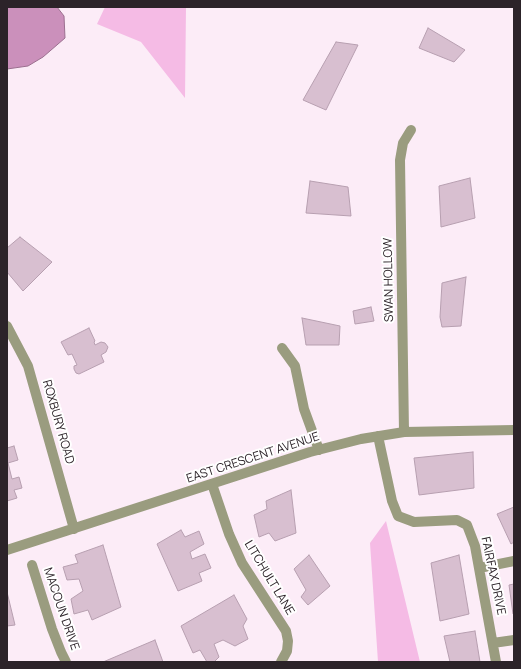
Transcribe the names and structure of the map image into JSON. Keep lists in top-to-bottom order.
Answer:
{
  "streets": {
    "street": [
      "SWAN HOLLOW",
      "ROXBURY ROAD",
      "EAST CRESCENT AVENUE",
      "FAIRFAX DRIVE",
      "LITCHULT LANE",
      "MACOUN DRIVE"
    ]
  },
  "crossings": [
    ["SWAN HOLLOW", "EAST CRESCENT AVENUE"],
    ["ROXBURY ROAD", "EAST CRESCENT AVENUE"],
    ["EAST CRESCENT AVENUE", "FAIRFAX DRIVE"],
    ["EAST CRESCENT AVENUE", "LITCHULT LANE"]
  ]
}
